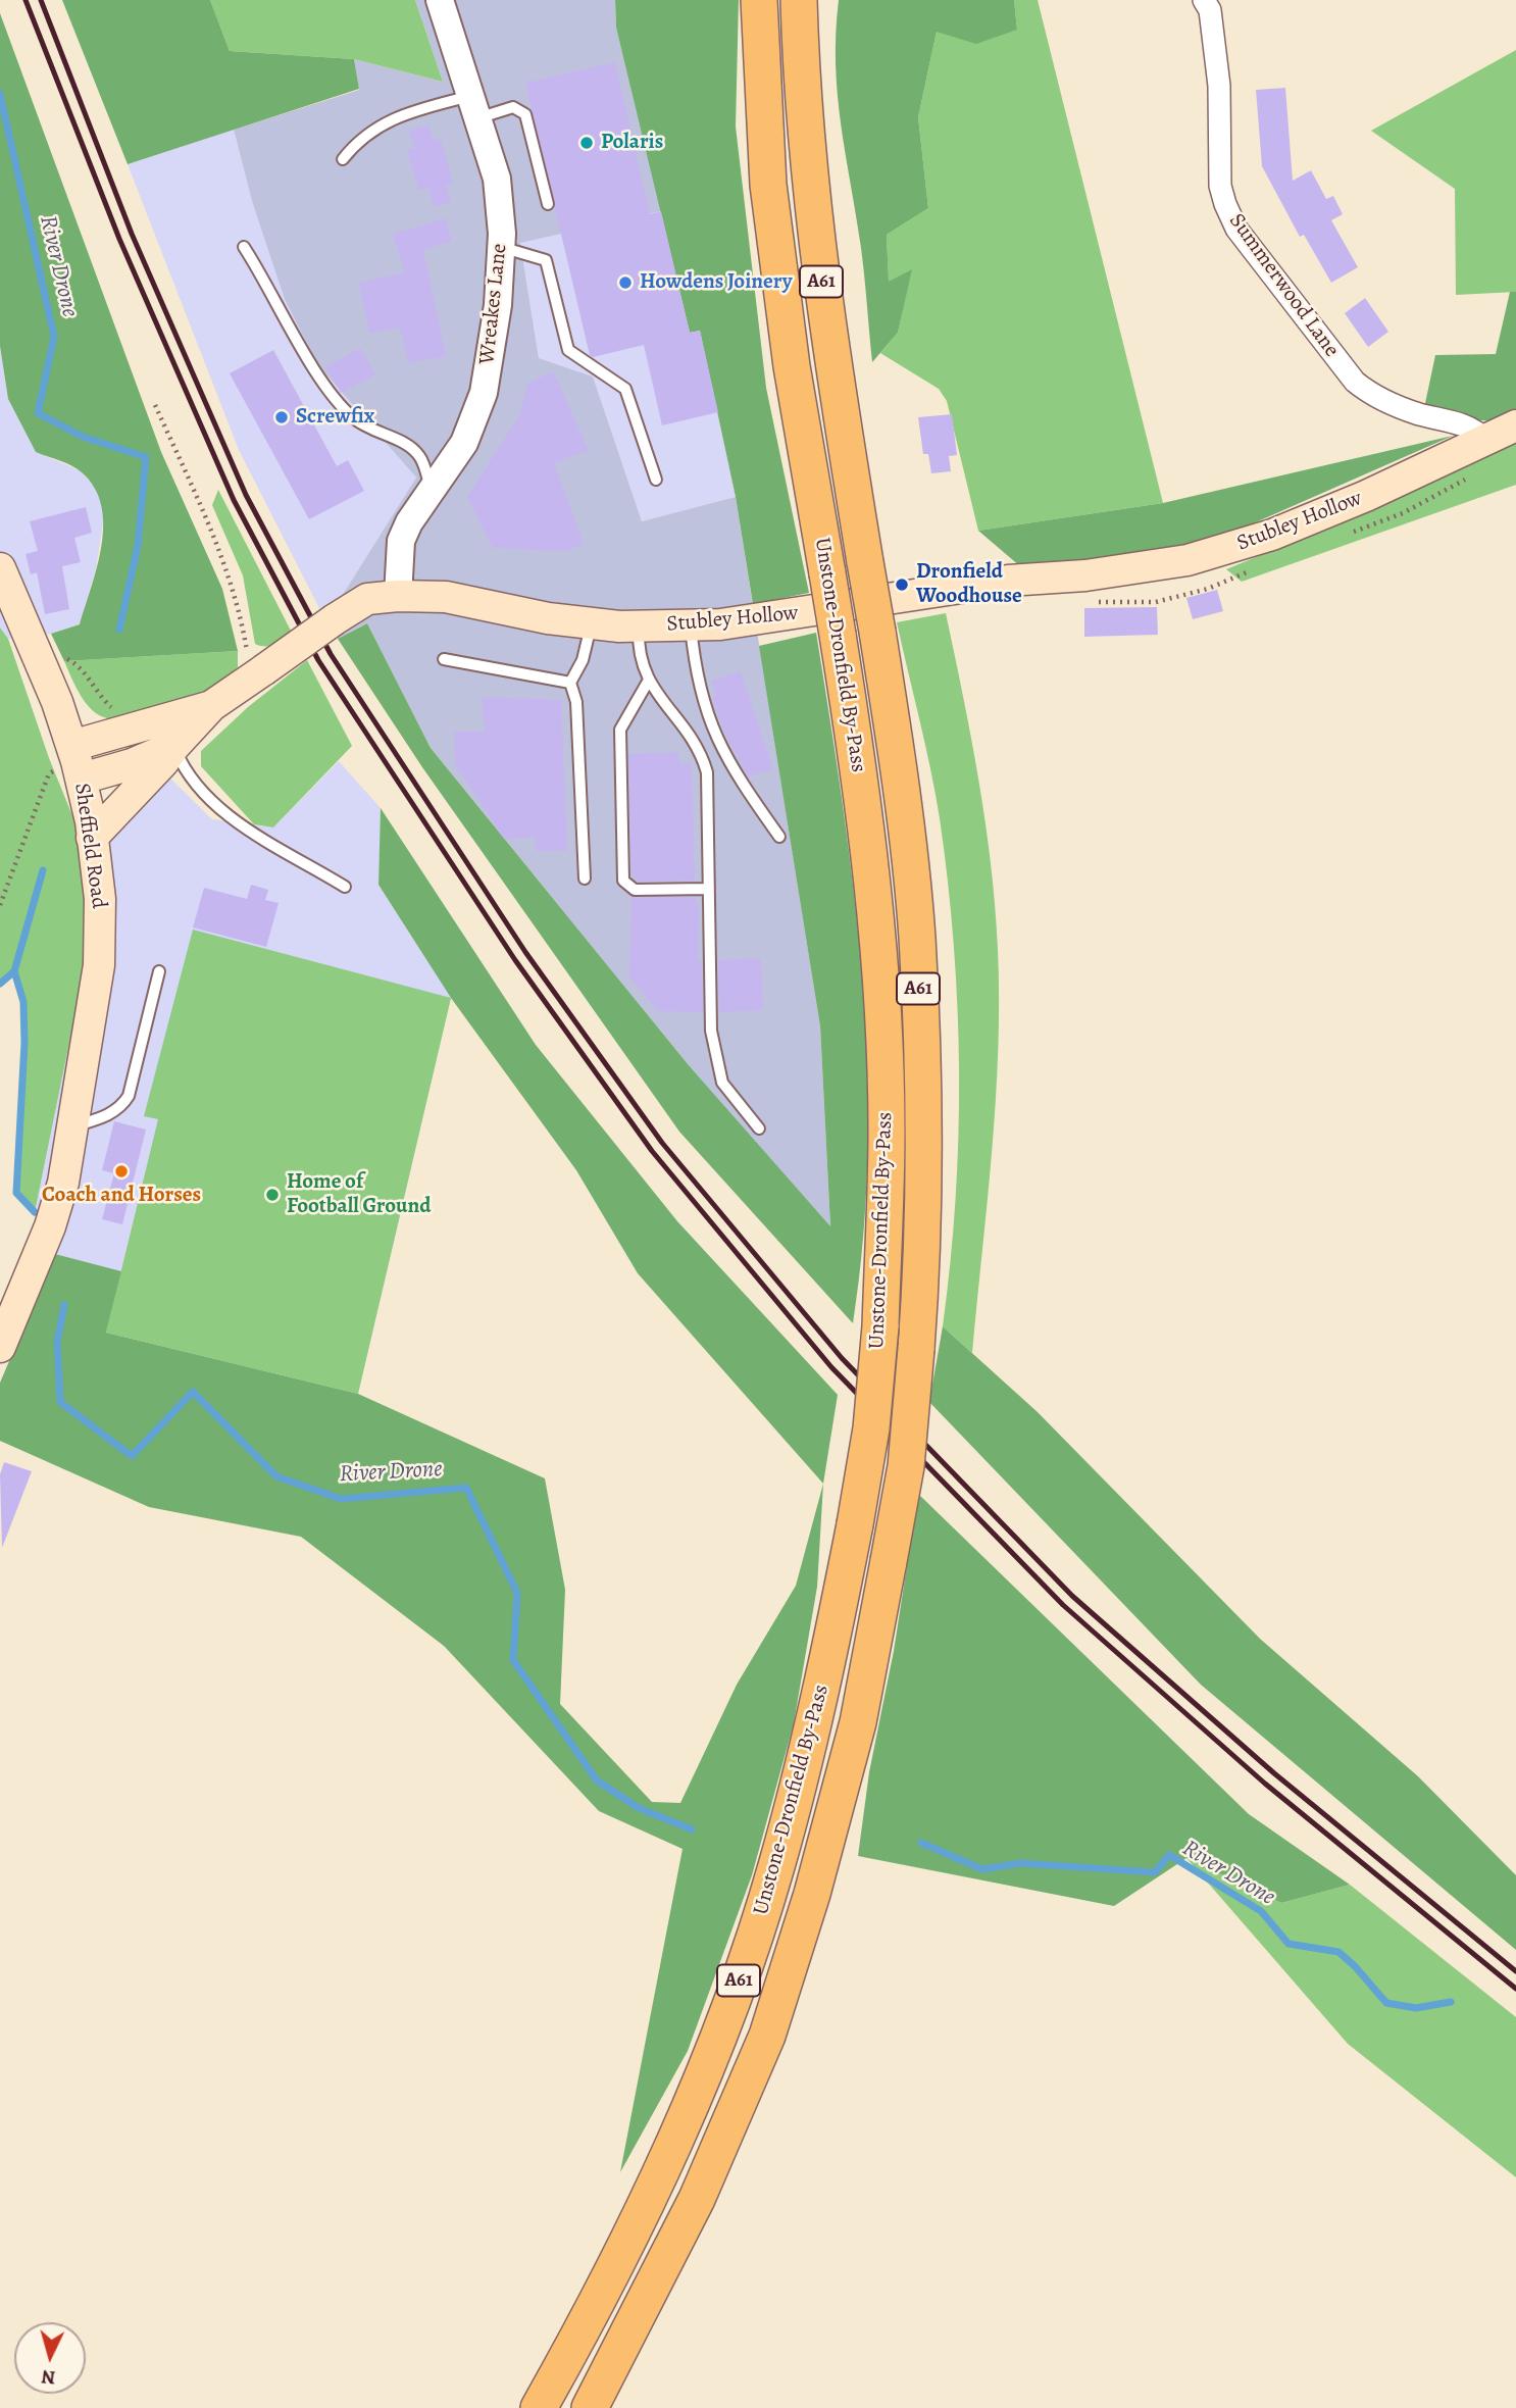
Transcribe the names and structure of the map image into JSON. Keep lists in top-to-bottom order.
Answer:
{
  "streets": {
    "highway": ["A61", "Unstone-Dronfield By-Pass"],
    "main road": ["Stubley Hollow", "Sheffield Road"],
    "street": ["Summerwood Lane", "Wreakes Lane"]
  },
  "crossings": [
    ["Summerwood Lane", "Stubley Hollow"],
    ["Wreakes Lane", "Stubley Hollow"],
    ["Stubley Hollow", "Sheffield Road"]
  ],
  "water": ["River Drone"],
  "places": [
    "Polaris",
    "Howdens Joinery",
    "Screwfix",
    "Dronfield Woodhouse",
    "Coach and Horses",
    "Home of Football Ground"
  ],
  "north": "bottom"
}
